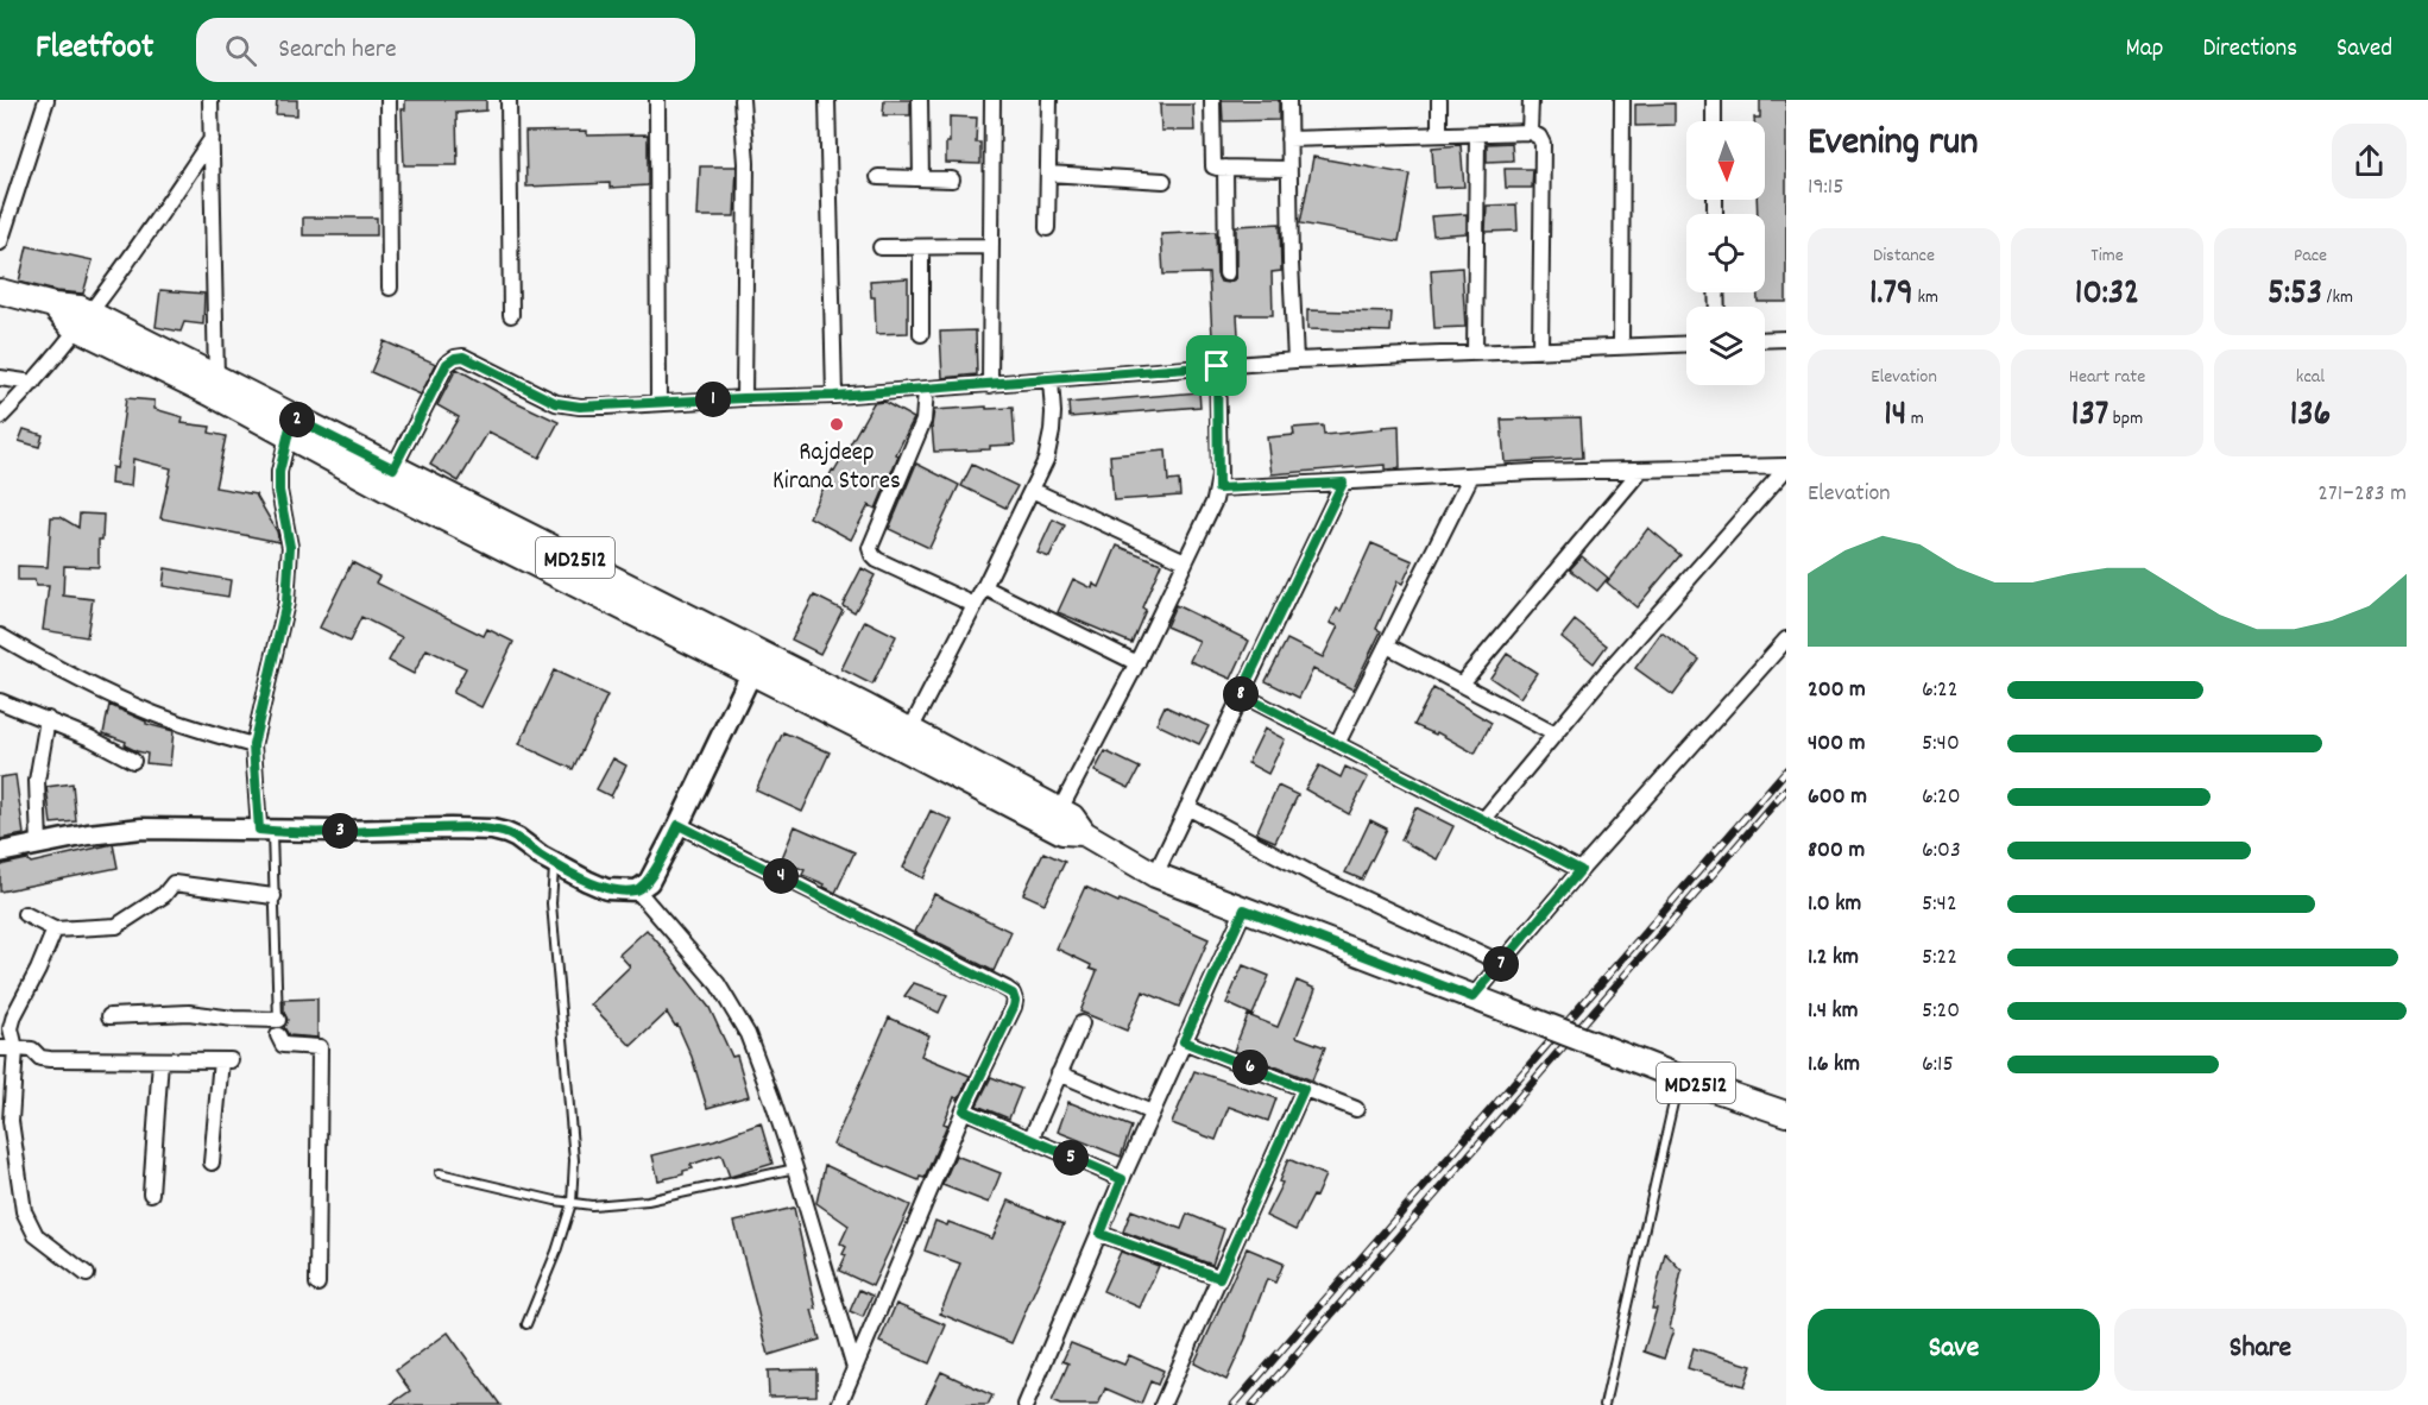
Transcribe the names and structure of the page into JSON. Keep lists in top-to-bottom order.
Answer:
{
  "streets": {
    "main road": ["MD2512"]
  },
  "places": ["Rajdeep Kirana Stores"],
  "north": "bottom",
  "page": {
    "header": "Fleetfoot",
    "search": "Search here",
    "nav": ["Map", "Directions", "Saved"],
    "heading": ["Evening run", "19:15"],
    "stats": [
      ["Distance", "1.79 km"],
      ["Time", "10:32"],
      ["Pace", "5:53 /km"],
      ["Elevation", "14 m"],
      ["Heart rate", "137 bpm"],
      ["kcal", "136"]
    ],
    "pins": [
      "1",
      "2",
      "8",
      "3",
      "4",
      "7",
      "6",
      "5"
    ],
    "chart": ["Elevation", "271–283 m"],
    "list": [
      {
        "name": "200 m",
        "note": "6:22"
      },
      {
        "name": "400 m",
        "note": "5:40"
      },
      {
        "name": "600 m",
        "note": "6:20"
      },
      {
        "name": "800 m",
        "note": "6:03"
      },
      {
        "name": "1.0 km",
        "note": "5:42"
      },
      {
        "name": "1.2 km",
        "note": "5:22"
      },
      {
        "name": "1.4 km",
        "note": "5:20"
      },
      {
        "name": "1.6 km",
        "note": "6:15"
      }
    ],
    "buttons": ["Save", "Share"]
  }
}
